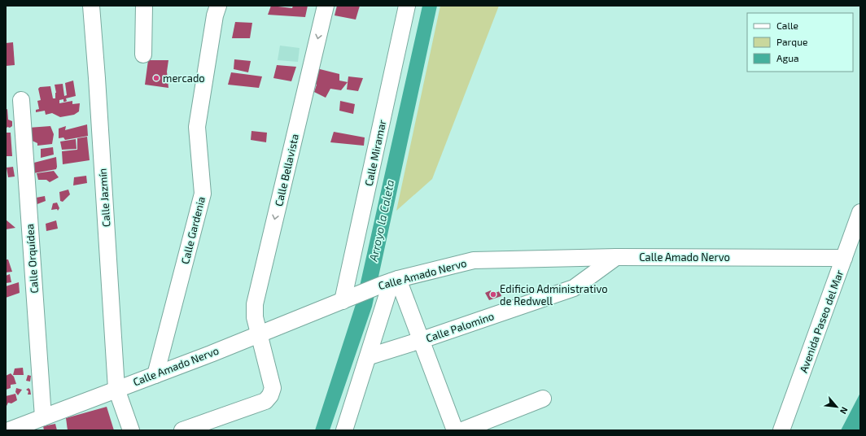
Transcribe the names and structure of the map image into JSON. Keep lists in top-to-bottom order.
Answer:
{
  "streets": {
    "street": [
      "Calle Miramar",
      "Calle Bellavista",
      "Calle Jazmín",
      "Calle Gardenia",
      "Calle Amado Nervo",
      "Calle Orquídea",
      "Avenida Paseo del Mar",
      "Calle Palomino"
    ]
  },
  "crossings": [
    ["Calle Miramar", "Calle Amado Nervo"],
    ["Calle Bellavista", "Calle Amado Nervo"],
    ["Calle Jazmín", "Calle Amado Nervo"],
    ["Calle Gardenia", "Calle Amado Nervo"],
    ["Calle Amado Nervo", "Calle Orquídea"],
    ["Calle Amado Nervo", "Avenida Paseo del Mar"],
    ["Calle Amado Nervo", "Calle Palomino"]
  ],
  "one_way": ["Calle Bellavista"],
  "water": ["Arroyo la Caleta"],
  "places": ["mercado", "Edificio Administrativo de Redwell"],
  "legend": ["Calle", "Parque", "Agua"],
  "north": "bottom right"
}
